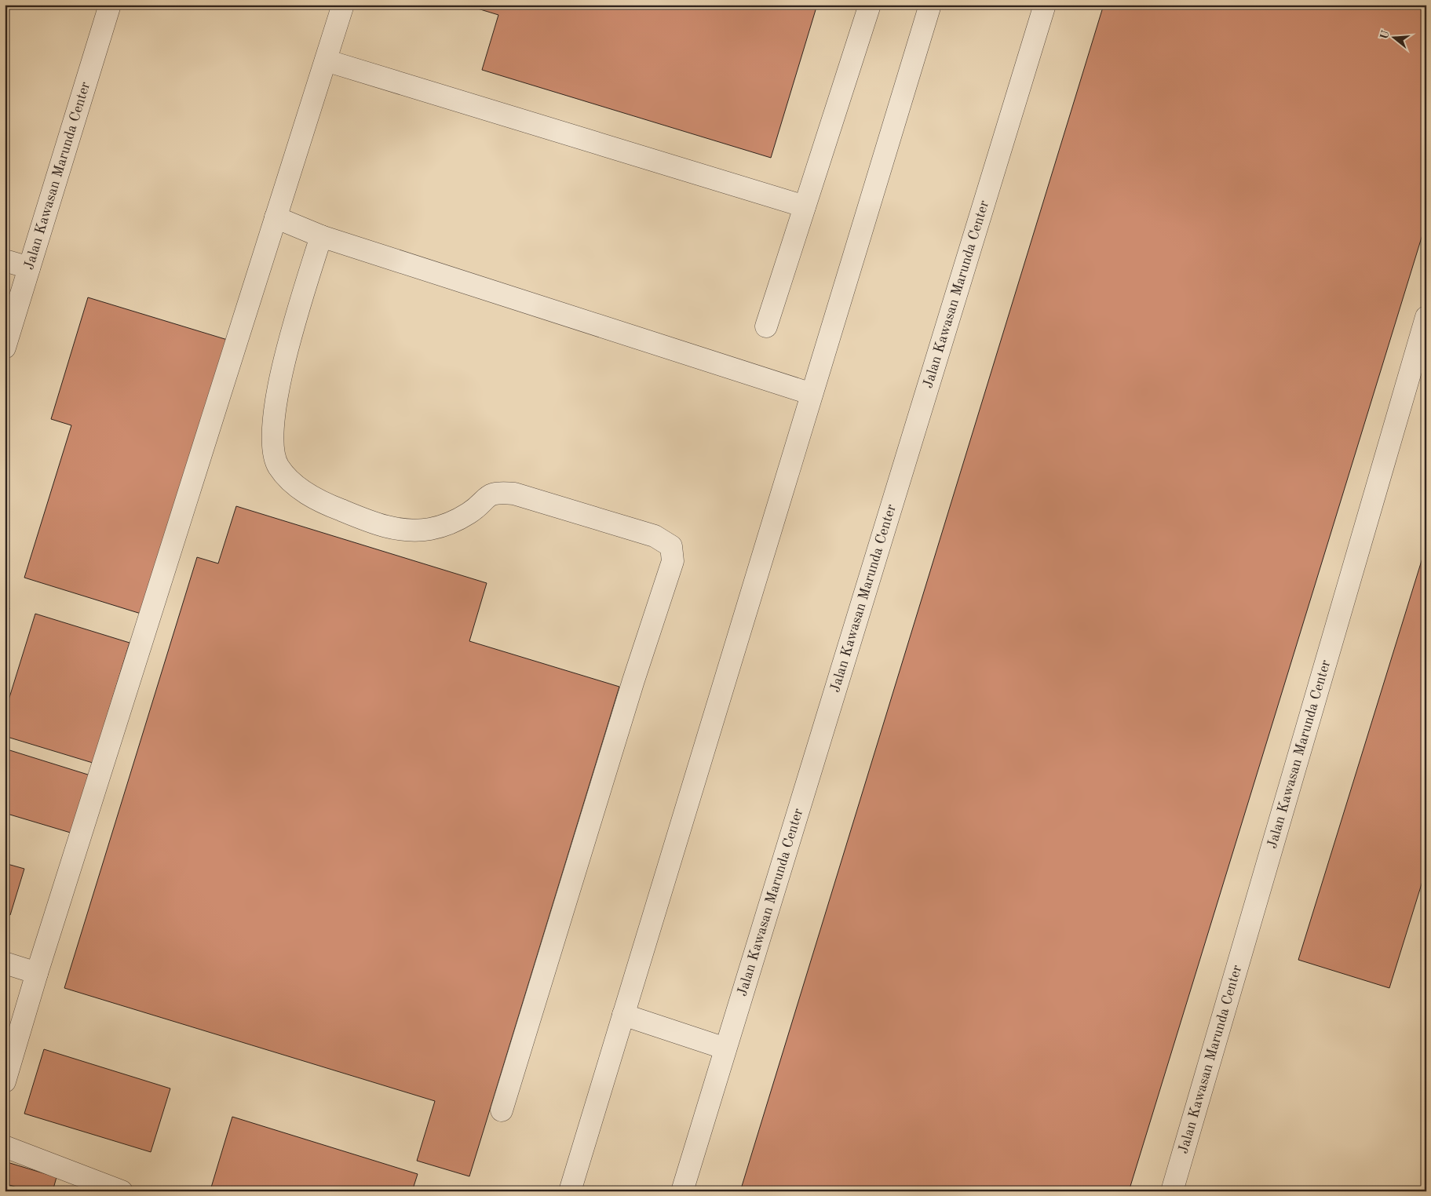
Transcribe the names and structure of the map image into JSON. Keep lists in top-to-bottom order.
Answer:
{
  "streets": {
    "lane": ["Jalan Kawasan Marunda Center"]
  },
  "north": "left"
}
